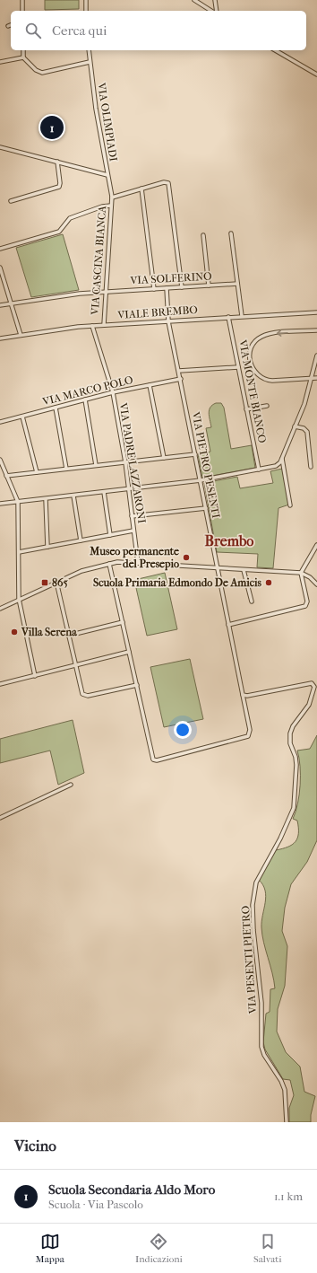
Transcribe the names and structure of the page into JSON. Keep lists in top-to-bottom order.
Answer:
{
  "streets": {
    "street": [
      "VIA OLIMPIADI",
      "VIA CASCINA BIANCA",
      "VIA SOLFERINO",
      "VIALE BREMBO",
      "VIA MARCO POLO",
      "VIA MONTE BIANCO",
      "VIA PADRE LAZZARONI",
      "VIA PIETRO PESENTI",
      "VIA PESENTI PIETRO"
    ]
  },
  "crossings": [
    ["VIA OLIMPIADI", "VIA CASCINA BIANCA"],
    ["VIA CASCINA BIANCA", "VIA SOLFERINO"],
    ["VIA CASCINA BIANCA", "VIALE BREMBO"],
    ["VIA SOLFERINO", "VIA PIETRO PESENTI"],
    ["VIALE BREMBO", "VIA MONTE BIANCO"],
    ["VIALE BREMBO", "VIA PADRE LAZZARONI"],
    ["VIALE BREMBO", "VIA PIETRO PESENTI"],
    ["VIA MARCO POLO", "VIA PADRE LAZZARONI"],
    ["VIA MARCO POLO", "VIA PIETRO PESENTI"],
    ["VIA PIETRO PESENTI", "VIA PESENTI PIETRO"]
  ],
  "districts": ["Brembo"],
  "places": {
    "other": ["Museo permanente del Presepio", "Scuola Primaria Edmondo De Amicis", "Villa Serena"],
    "transit": ["865"]
  },
  "page": {
    "search": "Cerca qui",
    "pins": "1",
    "heading": "Vicino",
    "list": [
      {
        "mark": "1",
        "name": "Scuola Secondaria Aldo Moro",
        "note": "Scuola · Via Pascolo",
        "value": "1.1 km"
      }
    ],
    "nav": ["Mappa", "Indicazioni", "Salvati"]
  }
}
